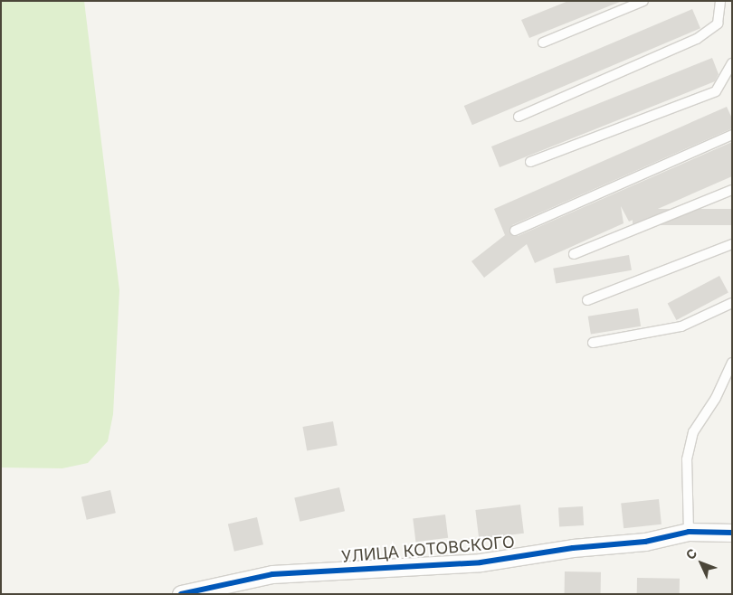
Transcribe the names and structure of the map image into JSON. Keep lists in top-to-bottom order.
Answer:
{
  "streets": {
    "street": ["УЛИЦА КОТОВСКОГО"]
  },
  "north": "top left"
}
